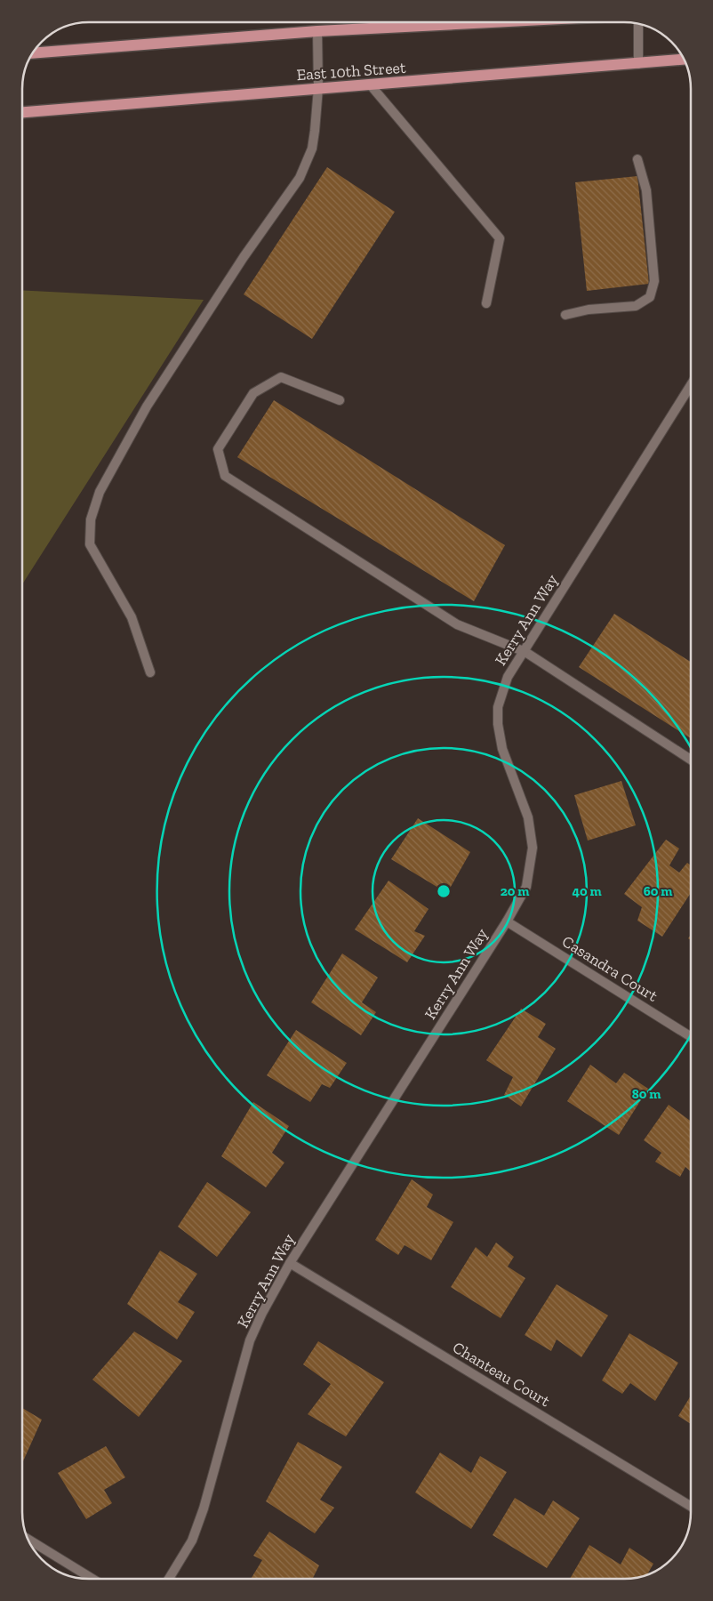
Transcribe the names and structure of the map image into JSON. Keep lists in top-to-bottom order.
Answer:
{
  "streets": {
    "main road": ["East 10th Street"],
    "street": ["Kerry Ann Way", "Casandra Court", "Chanteau Court"]
  },
  "crossings": [
    ["Kerry Ann Way", "Casandra Court"],
    ["Kerry Ann Way", "Chanteau Court"]
  ],
  "rings": [
    "20 m",
    "40 m",
    "60 m",
    "80 m"
  ]
}
